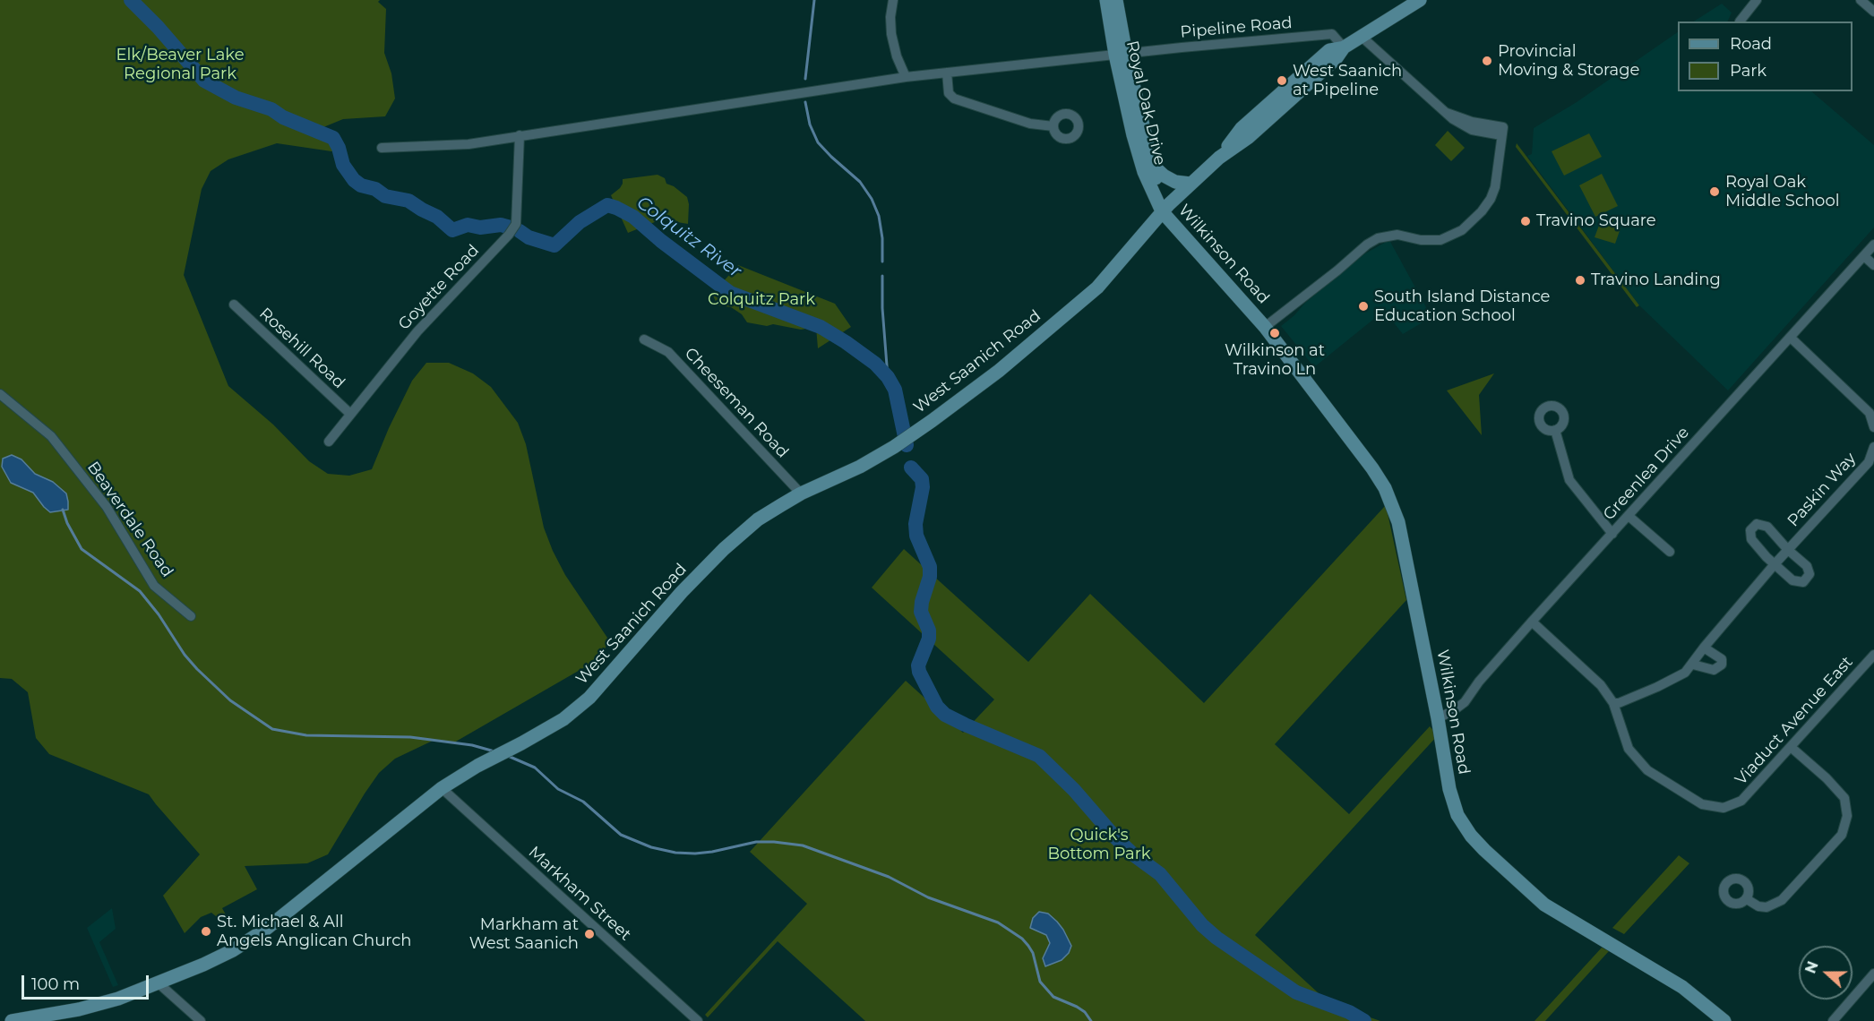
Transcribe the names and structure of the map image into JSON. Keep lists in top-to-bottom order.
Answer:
{
  "streets": {
    "main road": ["Royal Oak Drive", "Wilkinson Road", "West Saanich Road"],
    "street": [
      "Pipeline Road",
      "Goyette Road",
      "Rosehill Road",
      "Cheeseman Road",
      "Greenlea Drive",
      "Paskin Way",
      "Beaverdale Road",
      "Viaduct Avenue East",
      "Markham Street"
    ]
  },
  "crossings": [
    ["Pipeline Road", "Royal Oak Drive"],
    ["Pipeline Road", "West Saanich Road"],
    ["Royal Oak Drive", "Wilkinson Road"],
    ["Royal Oak Drive", "West Saanich Road"],
    ["Wilkinson Road", "West Saanich Road"],
    ["Wilkinson Road", "Greenlea Drive"],
    ["Goyette Road", "Rosehill Road"],
    ["West Saanich Road", "Cheeseman Road"],
    ["West Saanich Road", "Markham Street"],
    ["Greenlea Drive", "Viaduct Avenue East"],
    ["Paskin Way", "Viaduct Avenue East"]
  ],
  "water": ["Colquitz River"],
  "parks": ["Elk/Beaver Lake Regional Park", "Colquitz Park", "Quick's Bottom Park"],
  "places": [
    "Provincial Moving & Storage",
    "West Saanich at Pipeline",
    "Royal Oak Middle School",
    "Travino Square",
    "Travino Landing",
    "South Island Distance Education School",
    "Wilkinson at Travino Ln",
    "St. Michael & All Angels Anglican Church",
    "Markham at West Saanich"
  ],
  "legend": ["Road", "Park"],
  "scale_bar": "100 m",
  "north": "left"
}
